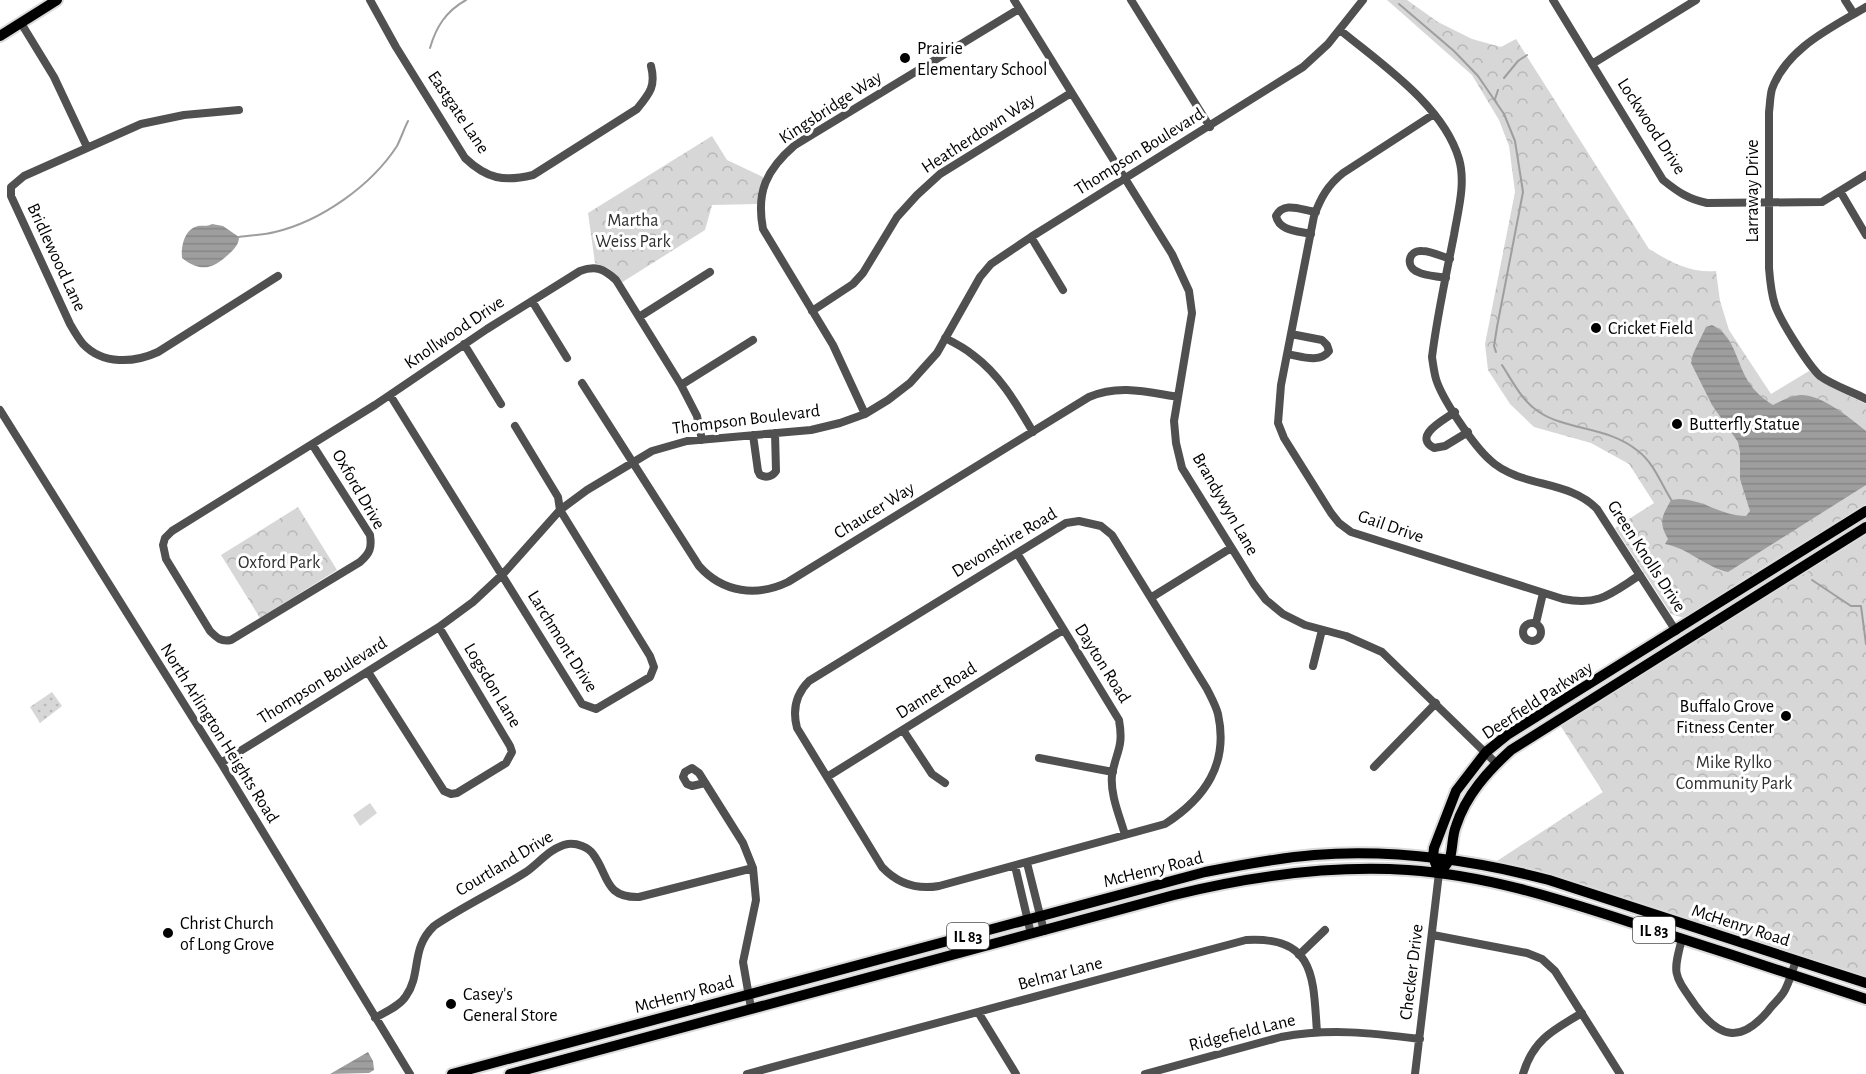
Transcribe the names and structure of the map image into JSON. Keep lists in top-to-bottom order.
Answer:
{
  "streets": {
    "main road": ["Deerfield Parkway", "McHenry Road", "IL 83"],
    "street": [
      "Kingsbridge Way",
      "Eastgate Lane",
      "Lockwood Drive",
      "Heatherdown Way",
      "Thompson Boulevard",
      "Larraway Drive",
      "Bridlewood Lane",
      "Knollwood Drive",
      "Oxford Drive",
      "Brandywyn Lane",
      "Chaucer Way",
      "Gail Drive",
      "Devonshire Road",
      "Green Knolls Drive",
      "Larchmont Drive",
      "Dayton Road",
      "Logsdon Lane",
      "Dannet Road",
      "North Arlington Heights Road",
      "Courtland Drive",
      "Checker Drive",
      "Belmar Lane",
      "Ridgefield Lane"
    ]
  },
  "crossings": [
    ["Kingsbridge Way", "Heatherdown Way"],
    ["Kingsbridge Way", "Thompson Boulevard"],
    ["Kingsbridge Way", "Brandywyn Lane"],
    ["Lockwood Drive", "Larraway Drive"],
    ["Heatherdown Way", "Brandywyn Lane"],
    ["Thompson Boulevard", "Knollwood Drive"],
    ["Thompson Boulevard", "Brandywyn Lane"],
    ["Thompson Boulevard", "Chaucer Way"],
    ["Thompson Boulevard", "Green Knolls Drive"],
    ["Thompson Boulevard", "Larchmont Drive"],
    ["Thompson Boulevard", "Logsdon Lane"],
    ["Thompson Boulevard", "North Arlington Heights Road"],
    ["Knollwood Drive", "Oxford Drive"],
    ["Knollwood Drive", "Larchmont Drive"],
    ["Brandywyn Lane", "Chaucer Way"],
    ["Brandywyn Lane", "Deerfield Parkway"],
    ["Gail Drive", "Green Knolls Drive"],
    ["Devonshire Road", "Dayton Road"],
    ["Devonshire Road", "Dannet Road"],
    ["Green Knolls Drive", "Deerfield Parkway"],
    ["Dayton Road", "Dannet Road"],
    ["Deerfield Parkway", "McHenry Road"],
    ["Deerfield Parkway", "Checker Drive"],
    ["North Arlington Heights Road", "Courtland Drive"],
    ["McHenry Road", "Checker Drive"],
    ["Checker Drive", "Ridgefield Lane"]
  ],
  "parks": ["Martha Weiss Park", "Oxford Park", "Mike Rylko Community Park"],
  "places": [
    "Prairie Elementary School",
    "Cricket Field",
    "Butterfly Statue",
    "Buffalo Grove Fitness Center",
    "Christ Church of Long Grove",
    "Casey's General Store"
  ]
}
